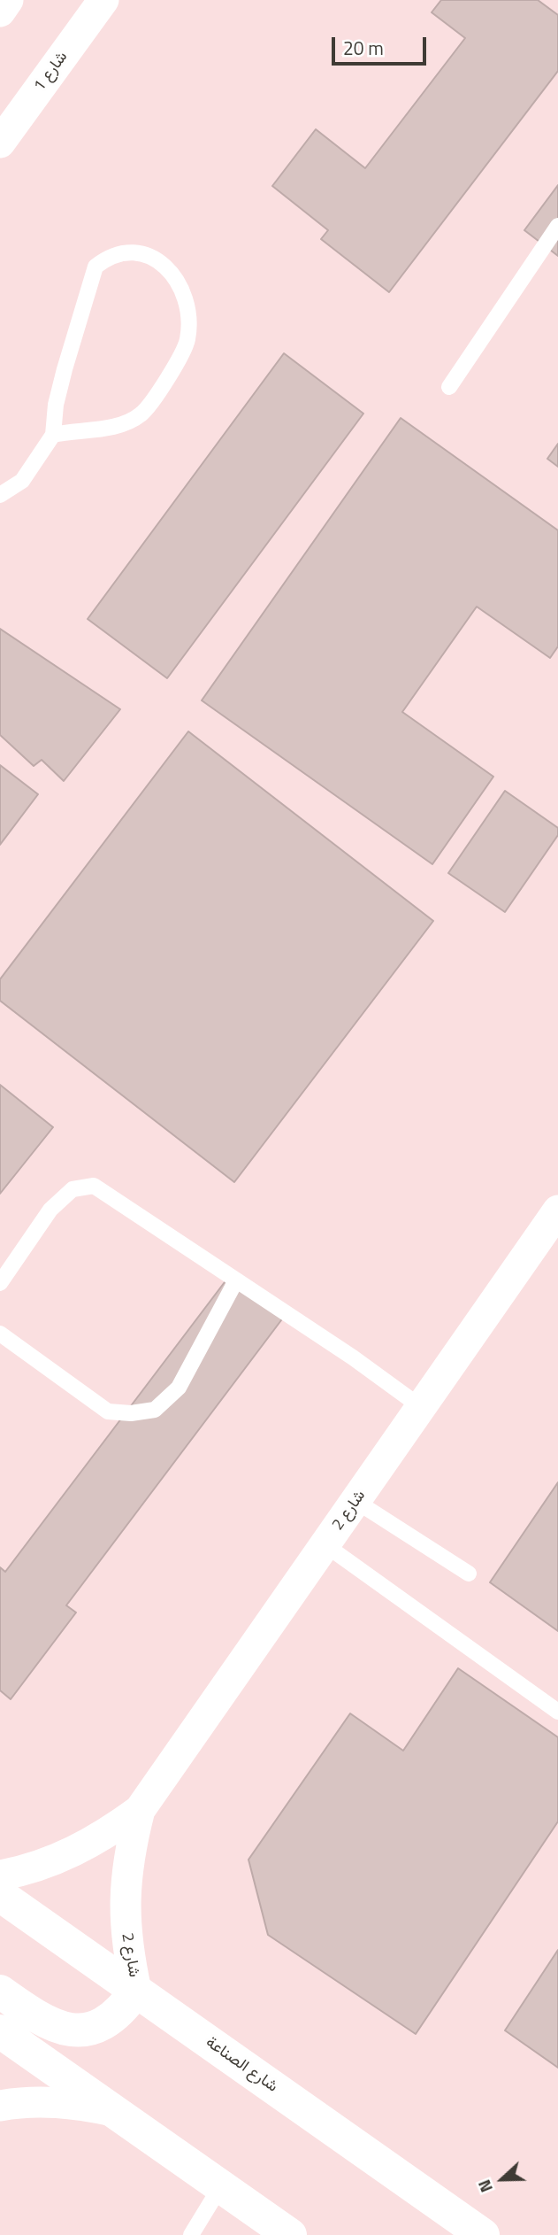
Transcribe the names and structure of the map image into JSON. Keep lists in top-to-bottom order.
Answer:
{
  "streets": {
    "street": ["شارع 1", "شارع 2", "شارع الصناعة"]
  },
  "crossings": [
    ["شارع 2", "شارع الصناعة"]
  ],
  "scale_bar": "20 m",
  "north": "left"
}
